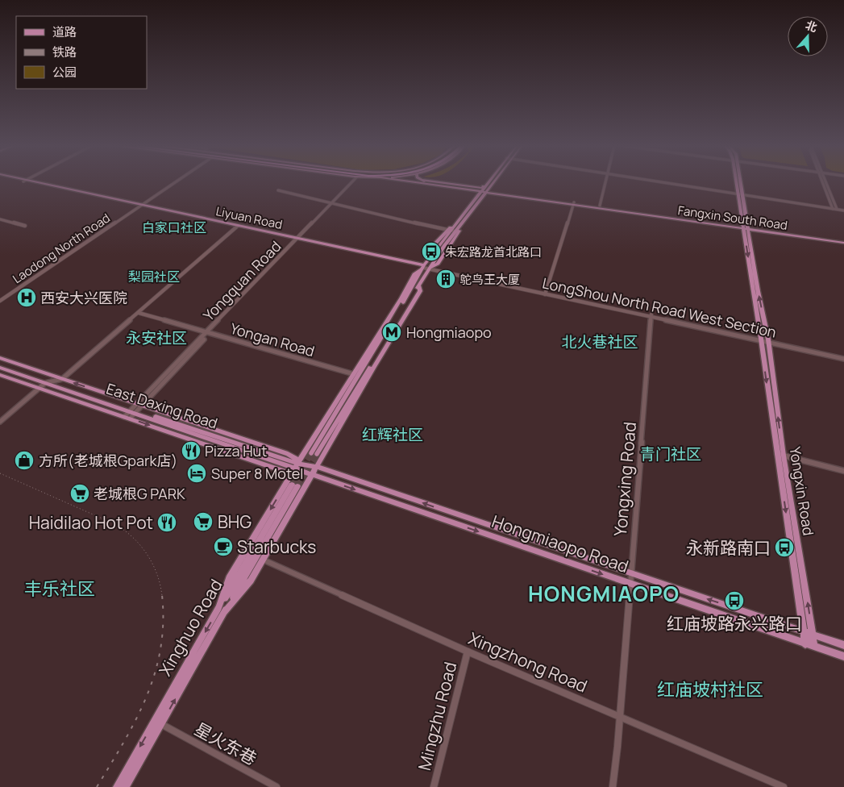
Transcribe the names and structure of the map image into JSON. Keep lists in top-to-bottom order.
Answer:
{
  "streets": {
    "main road": [
      "Liyuan Road",
      "Fangxin South Road",
      "East Daxing Road",
      "Yongxin Road",
      "Hongmiaopo Road",
      "Xinghuo Road"
    ],
    "street": [
      "Laodong North Road",
      "Yongquan Road",
      "LongShou North Road West Section",
      "Yongan Road",
      "Yongxing Road",
      "Xingzhong Road",
      "Mingzhu Road",
      "星火东巷"
    ]
  },
  "crossings": [
    ["Liyuan Road", "Laodong North Road"],
    ["Liyuan Road", "Yongquan Road"],
    ["Liyuan Road", "LongShou North Road West Section"],
    ["Yongquan Road", "Yongan Road"],
    ["Yongquan Road", "East Daxing Road"],
    ["LongShou North Road West Section", "Yongxing Road"],
    ["LongShou North Road West Section", "Yongxin Road"],
    ["East Daxing Road", "Hongmiaopo Road"],
    ["Yongxing Road", "Hongmiaopo Road"],
    ["Yongxing Road", "Xingzhong Road"],
    ["Yongxin Road", "Hongmiaopo Road"],
    ["Xinghuo Road", "星火东巷"],
    ["Xingzhong Road", "Mingzhu Road"]
  ],
  "districts": [
    "白家口社区",
    "梨园社区",
    "永安社区",
    "北火巷社区",
    "红辉社区",
    "青门社区",
    "丰乐社区",
    "HONGMIAOPO",
    "红庙坡村社区"
  ],
  "places": {
    "bus stop": ["朱宏路龙首北路口", "永新路南口", "红庙坡路永兴路口"],
    "building": ["鸵鸟王大厦"],
    "hospital": ["西安大兴医院"],
    "metro station": ["Hongmiaopo"],
    "restaurant": ["Pizza Hut", "Haidilao Hot Pot"],
    "shop": ["方所(老城根Gpark店)"],
    "hotel": ["Super 8 Motel"],
    "supermarket": ["老城根G PARK", "BHG"],
    "cafe": ["Starbucks"]
  },
  "legend": ["道路", "铁路", "公园"],
  "north": "top"
}
